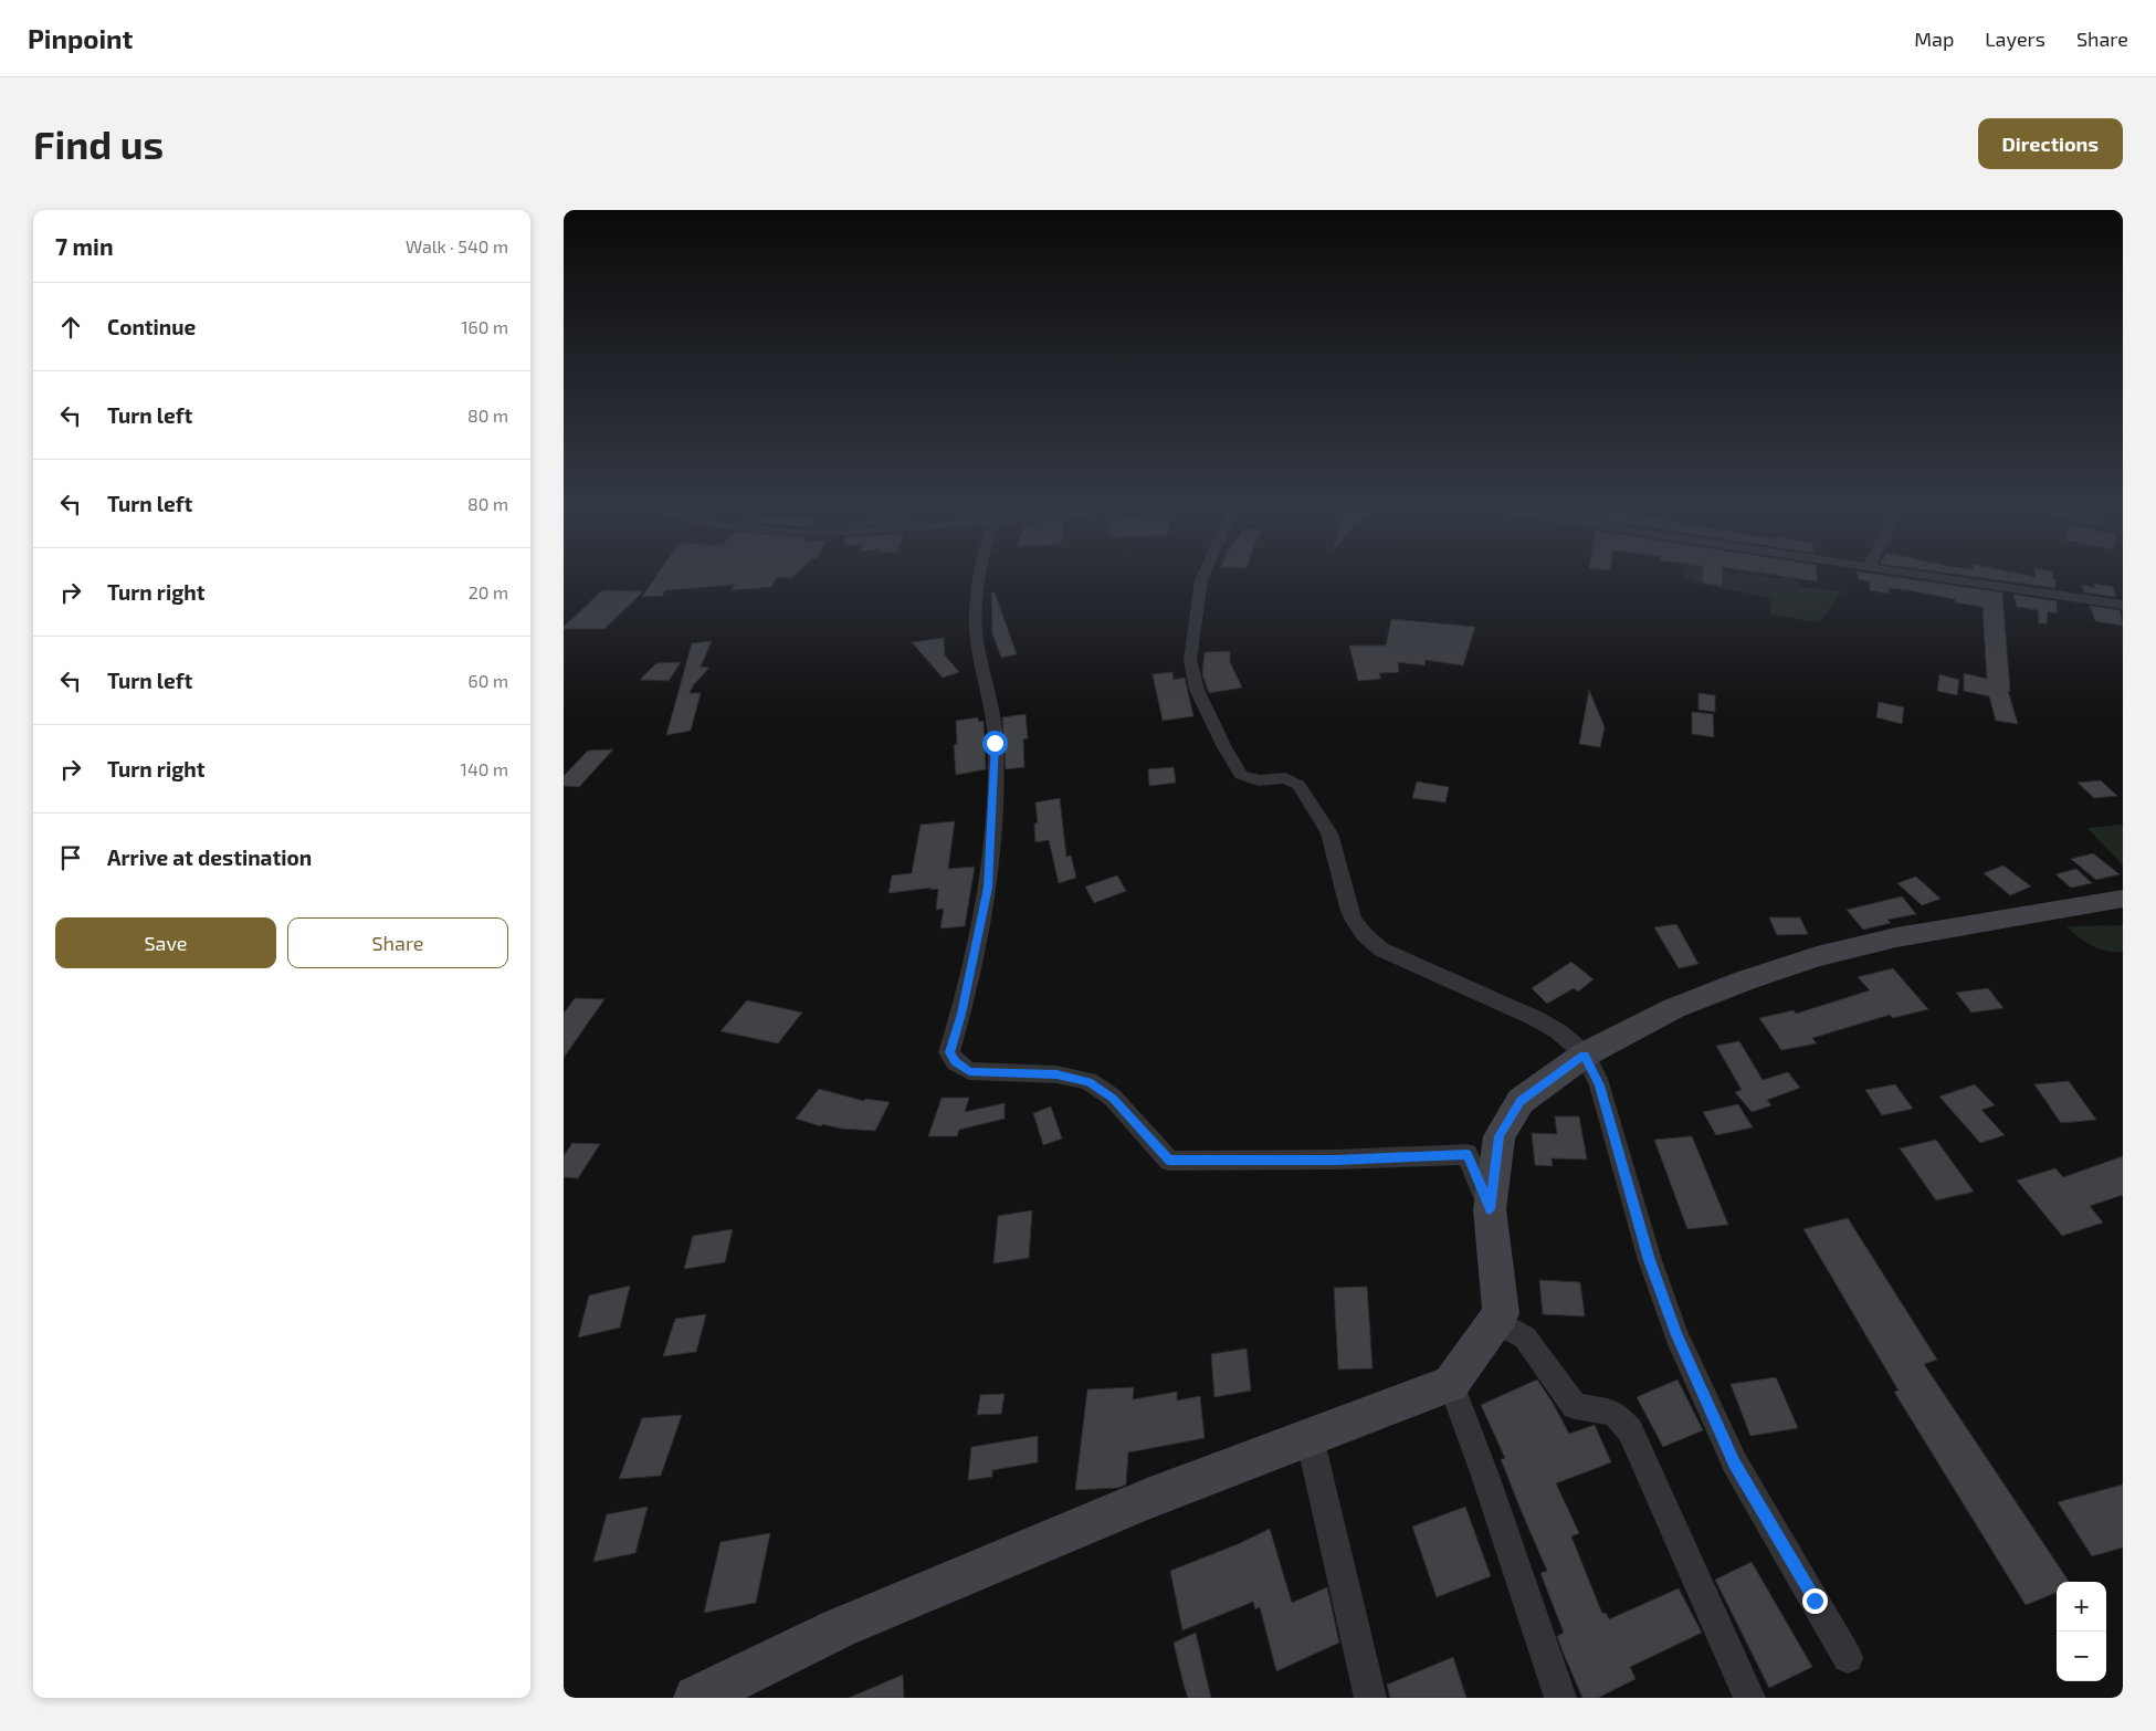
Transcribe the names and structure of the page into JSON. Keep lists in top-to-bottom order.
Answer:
{
  "page": {
    "header": "Pinpoint",
    "nav": ["Map", "Layers", "Share"],
    "buttons": [
      "Directions",
      ["Save", "Share"]
    ],
    "title": "Find us",
    "heading": ["7 min", "Walk · 540 m"],
    "list": [
      ["Continue", "160 m"],
      ["Turn left", "80 m"],
      ["Turn left", "80 m"],
      ["Turn right", "20 m"],
      ["Turn left", "60 m"],
      ["Turn right", "140 m"],
      "Arrive at destination"
    ],
    "map_buttons": ["+", "−"]
  }
}
